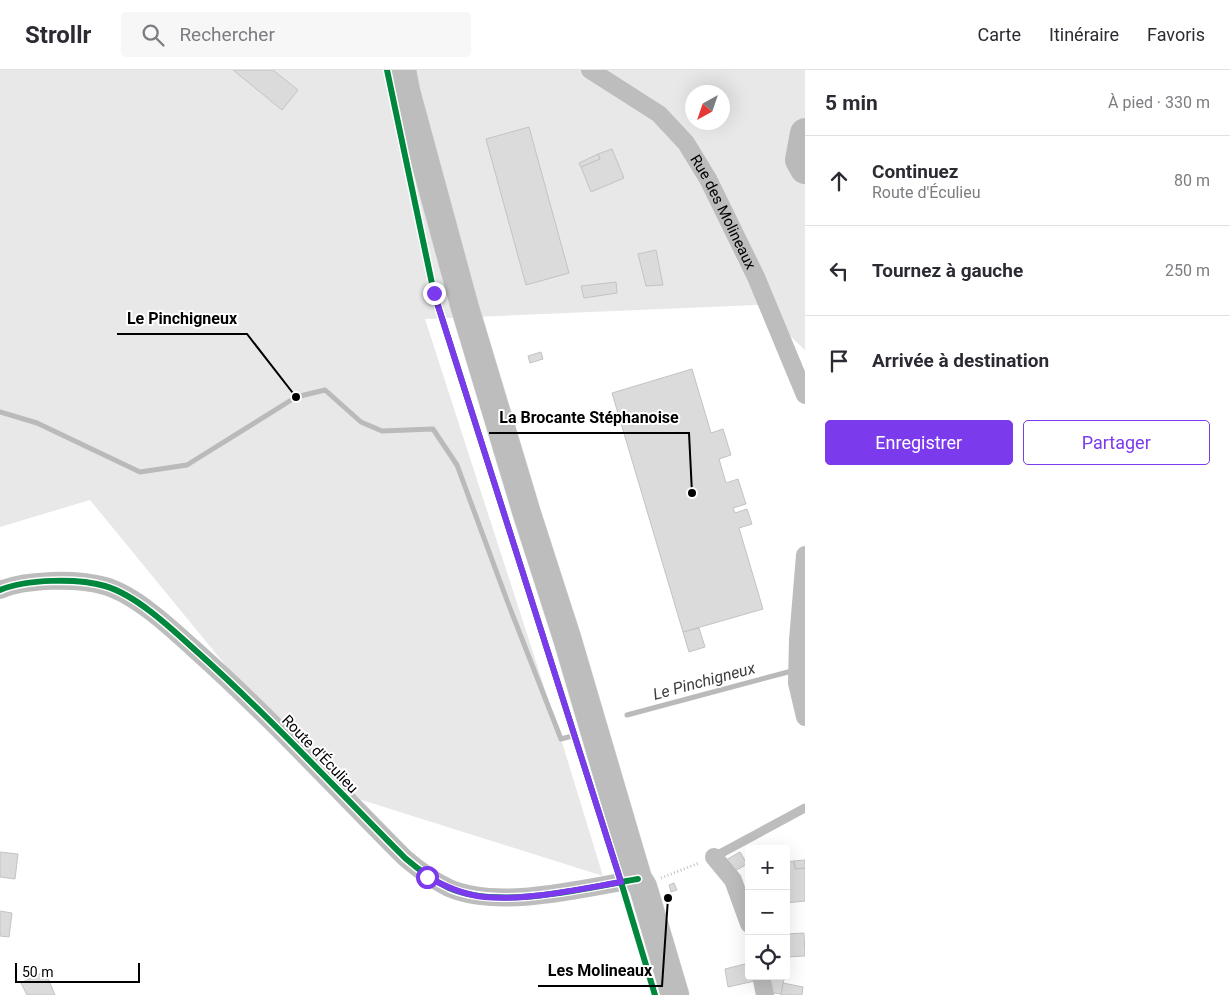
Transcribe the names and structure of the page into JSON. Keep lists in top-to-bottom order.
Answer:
{
  "streets": {
    "street": ["Rue des Molineaux", "Route d'Éculieu"]
  },
  "water": ["Le Pinchigneux"],
  "places": ["Le Pinchigneux", "La Brocante Stéphanoise", "Les Molineaux"],
  "scale_bar": "50 m",
  "north": "bottom left",
  "page": {
    "header": "Strollr",
    "search": "Rechercher",
    "nav": ["Carte", "Itinéraire", "Favoris"],
    "heading": ["5 min", "À pied · 330 m"],
    "list": [
      ["Continuez", "Route d'Éculieu", "80 m"],
      ["Tournez à gauche", "250 m"],
      "Arrivée à destination"
    ],
    "buttons": ["Enregistrer", "Partager"],
    "map_buttons": ["+", "−"],
    "scale": "50 m"
  }
}
